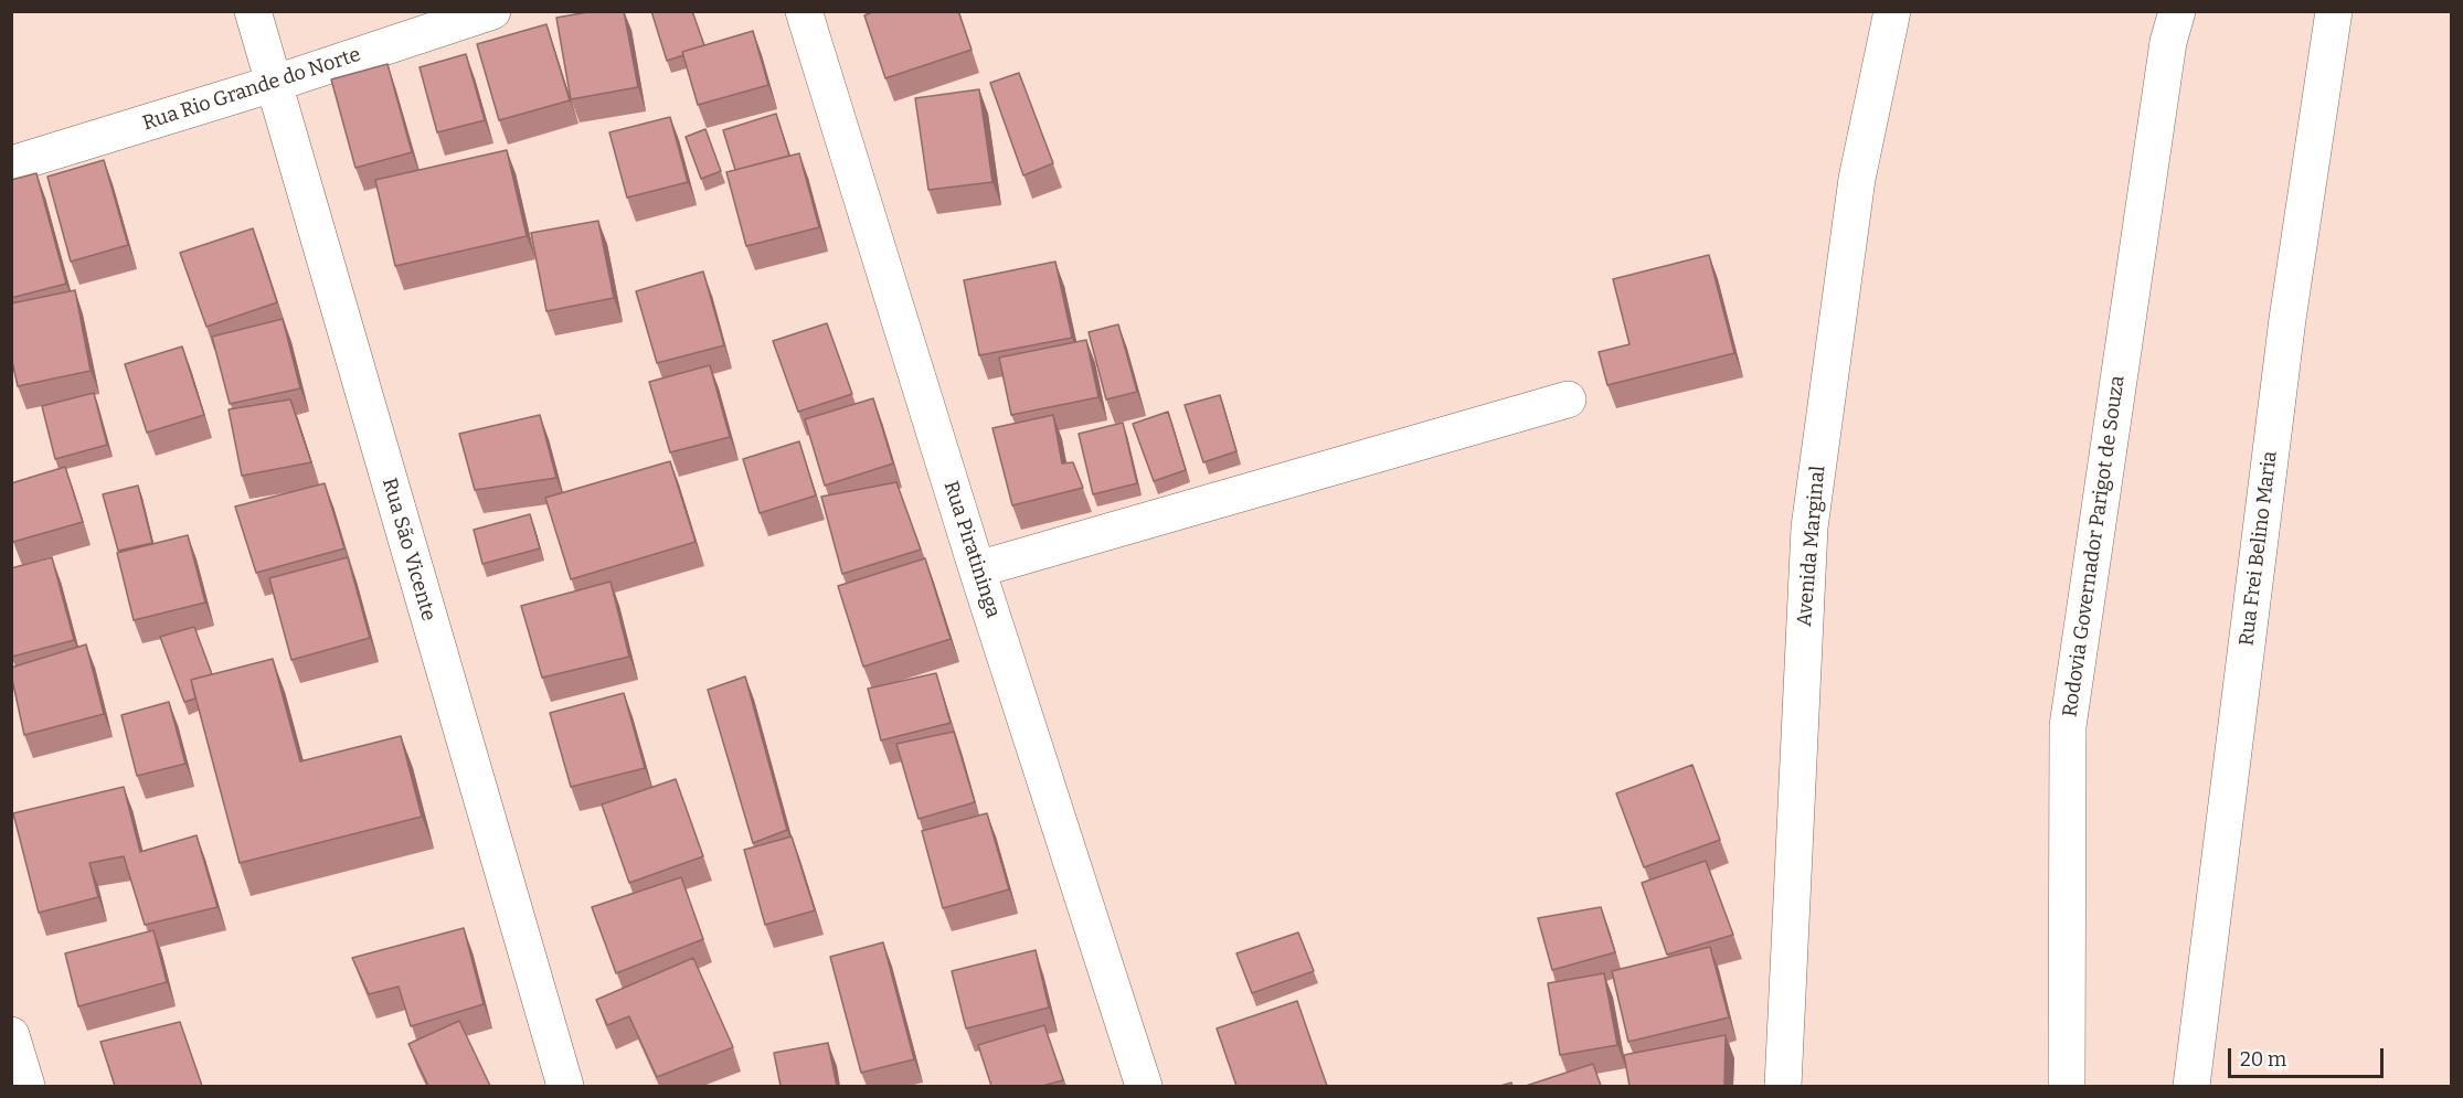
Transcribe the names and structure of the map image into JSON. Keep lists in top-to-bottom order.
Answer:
{
  "streets": {
    "street": [
      "Rua Rio Grande do Norte",
      "Avenida Marginal",
      "Rodovia Governador Parigot de Souza",
      "Rua Frei Belino Maria",
      "Rua São Vicente",
      "Rua Piratininga"
    ]
  },
  "crossings": [
    ["Rua Rio Grande do Norte", "Rua São Vicente"]
  ],
  "scale_bar": "20 m"
}
